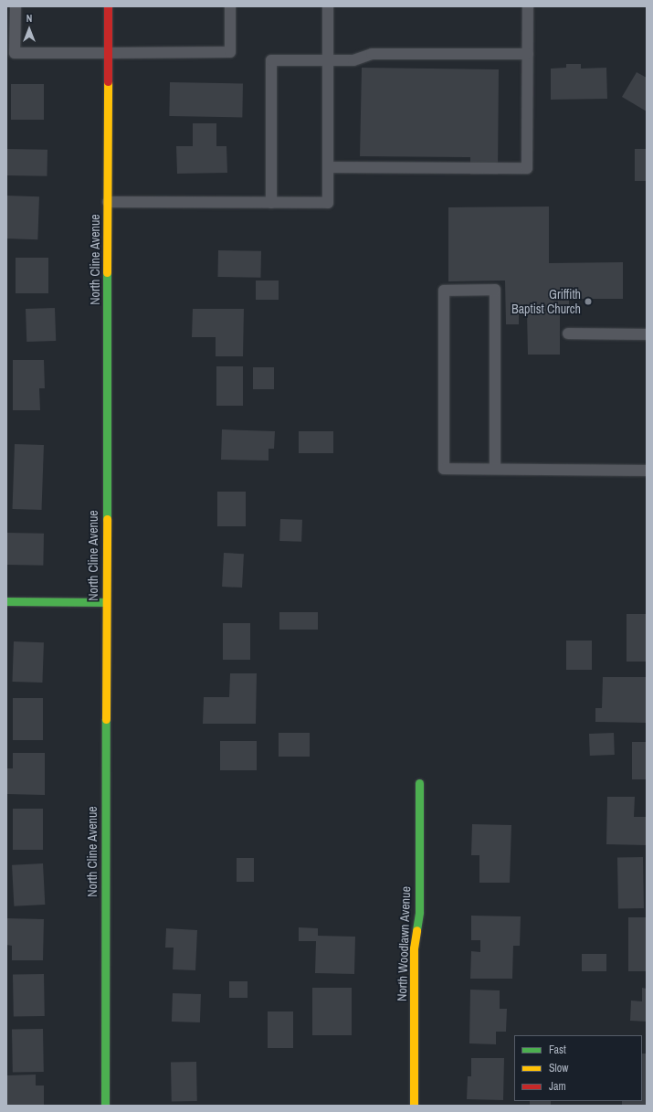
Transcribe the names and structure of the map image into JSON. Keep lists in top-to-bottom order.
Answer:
{
  "streets": {
    "street": ["North Cline Avenue", "North Woodlawn Avenue"]
  },
  "places": ["Griffith Baptist Church"],
  "legend": ["Fast", "Slow", "Jam"],
  "north": "top"
}
